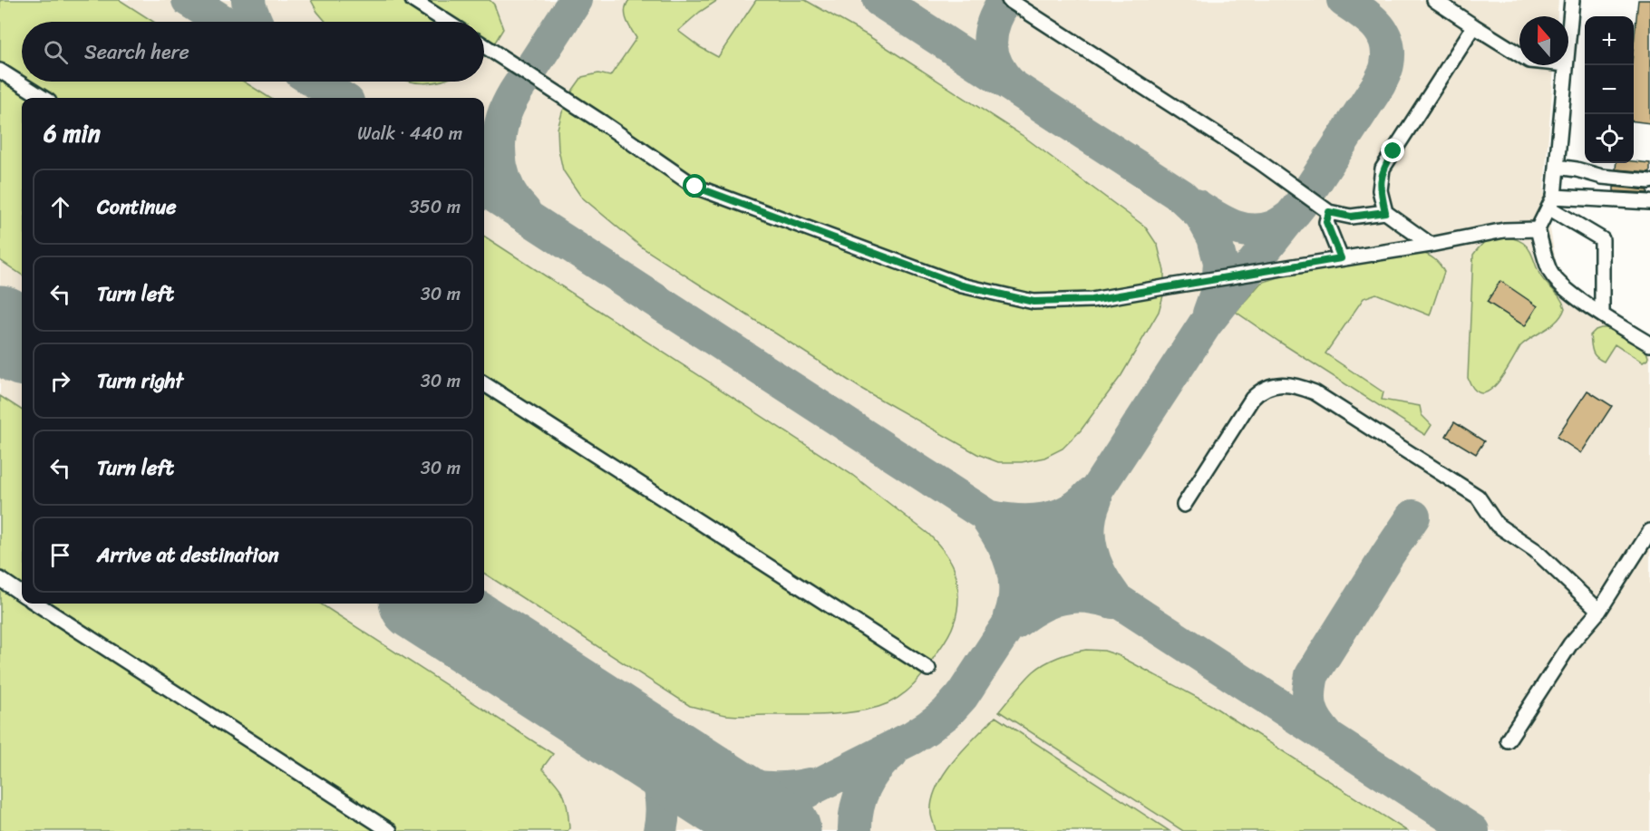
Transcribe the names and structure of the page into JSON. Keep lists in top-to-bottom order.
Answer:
{
  "north": "top",
  "page": {
    "map_buttons": ["+", "−"],
    "search": "Search here",
    "heading": ["6 min", "Walk · 440 m"],
    "list": [
      ["Continue", "350 m"],
      ["Turn left", "30 m"],
      ["Turn right", "30 m"],
      ["Turn left", "30 m"],
      "Arrive at destination"
    ]
  }
}
